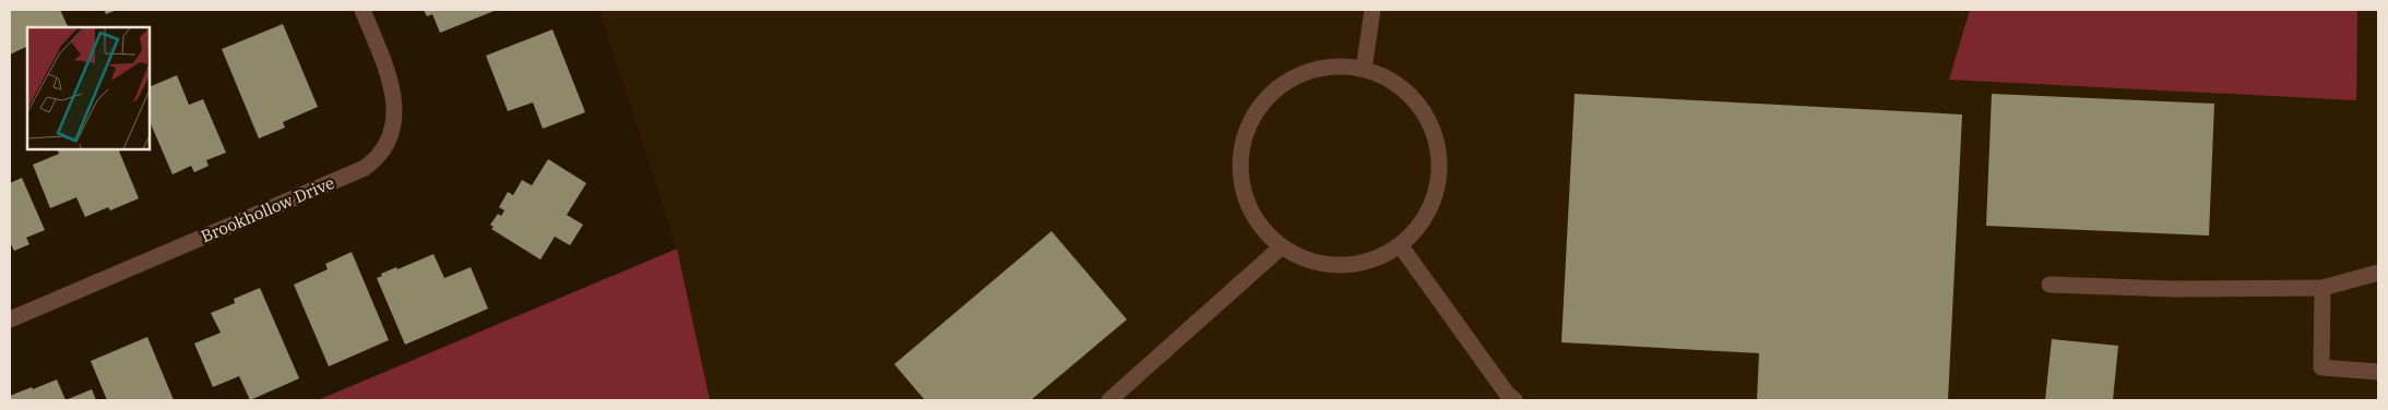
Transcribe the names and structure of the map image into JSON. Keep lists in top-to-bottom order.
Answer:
{
  "streets": {
    "street": ["Brookhollow Drive"]
  }
}
